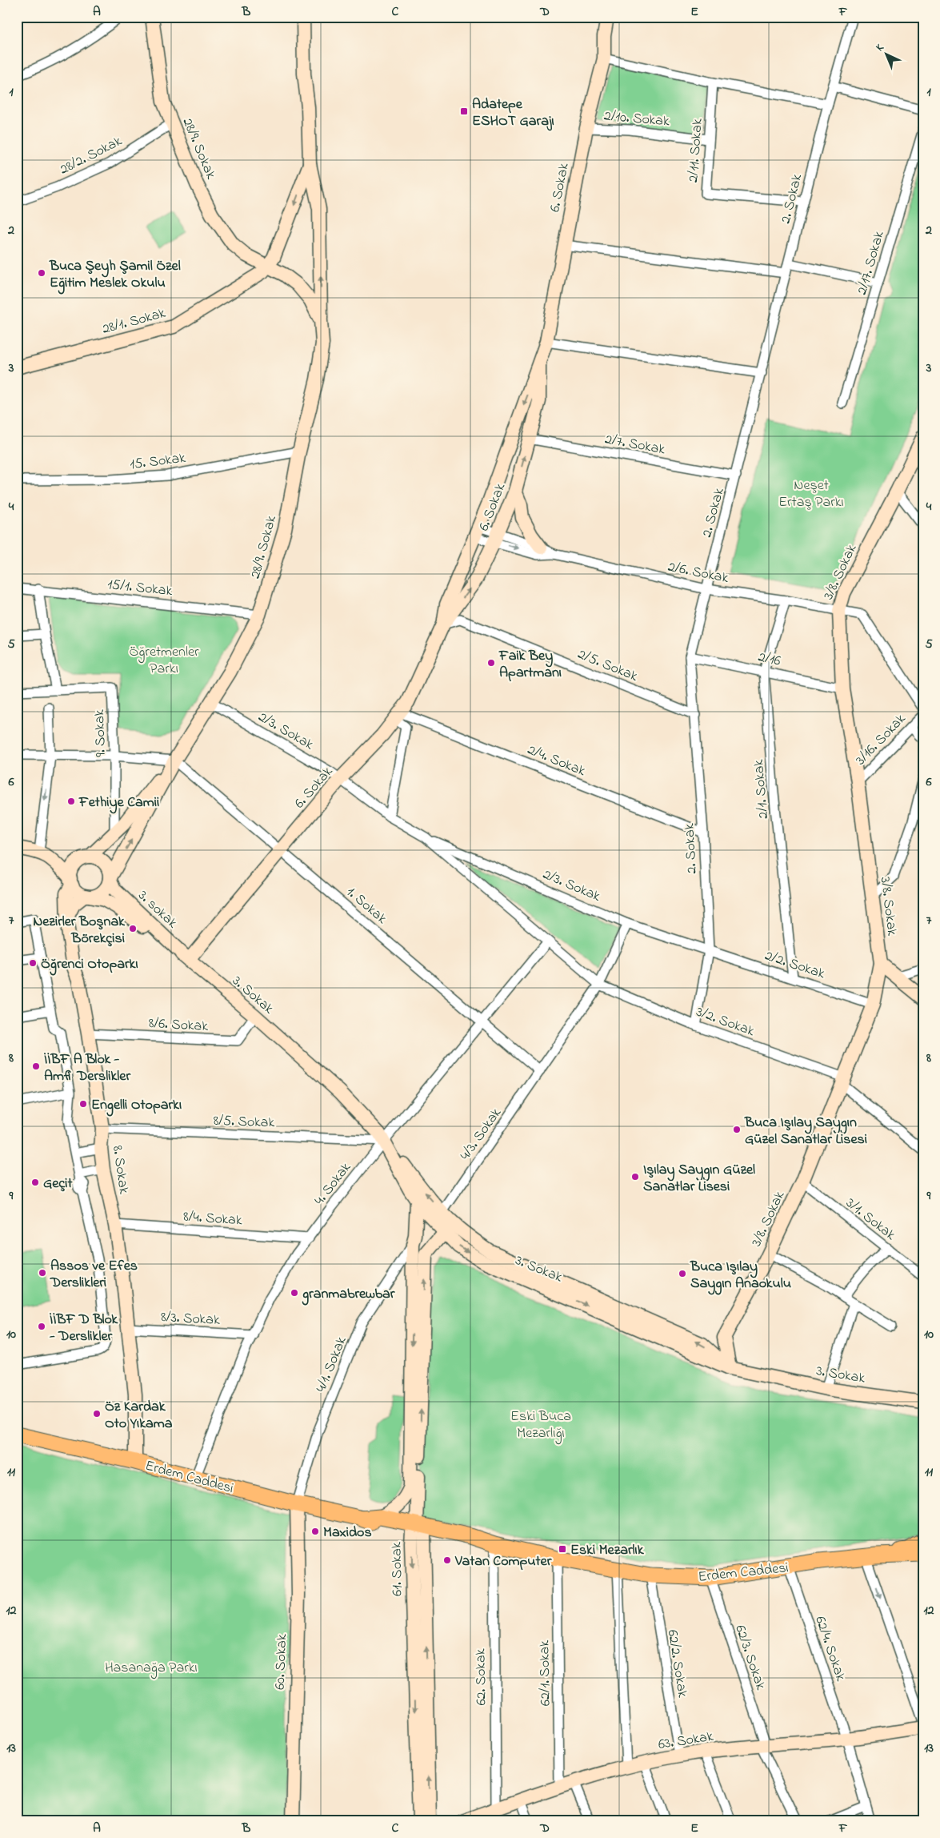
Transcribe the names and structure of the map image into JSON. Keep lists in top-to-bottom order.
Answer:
{
  "streets": {
    "main road": [
      "28/9. Sokak",
      "6. Sokak",
      "28/1. Sokak",
      "3/8. Sokak",
      "3. sokak",
      "3. Sokak",
      "8. Sokak",
      "Erdem Caddesi",
      "61. Sokak",
      "60. Sokak",
      "63. Sokak"
    ],
    "street": [
      "2/10. Sokak",
      "2/11. Sokak",
      "28/2. Sokak",
      "2. Sokak",
      "2/17. Sokak",
      "2/7. Sokak",
      "15. Sokak",
      "2/6. Sokak",
      "15/1. Sokak",
      "2/16",
      "2/5. Sokak",
      "2/3. Sokak",
      "9. Sokak",
      "3/16. Sokak",
      "2/4. Sokak",
      "2/1. Sokak",
      "1. Sokak",
      "2/2. Sokak",
      "3/2. Sokak",
      "8/6. Sokak",
      "8/5. Sokak",
      "4/3. Sokak",
      "4. Sokak",
      "8/4. Sokak",
      "3/1. Sokak",
      "8/3. Sokak",
      "4/1. Sokak",
      "62/4. Sokak",
      "62/3. Sokak",
      "62/2. Sokak",
      "62/1. Sokak",
      "62. Sokak"
    ]
  },
  "crossings": [
    ["2/10. Sokak", "2/11. Sokak"],
    ["2/10. Sokak", "6. Sokak"],
    ["28/9. Sokak", "28/2. Sokak"],
    ["28/9. Sokak", "28/1. Sokak"],
    ["28/9. Sokak", "15. Sokak"],
    ["28/9. Sokak", "15/1. Sokak"],
    ["28/9. Sokak", "2/3. Sokak"],
    ["28/9. Sokak", "9. Sokak"],
    ["28/9. Sokak", "1. Sokak"],
    ["28/9. Sokak", "3. sokak"],
    ["28/9. Sokak", "3. Sokak"],
    ["28/9. Sokak", "8. Sokak"],
    ["2/11. Sokak", "2. Sokak"],
    ["6. Sokak", "2/7. Sokak"],
    ["6. Sokak", "2/6. Sokak"],
    ["6. Sokak", "2/5. Sokak"],
    ["6. Sokak", "2/3. Sokak"],
    ["6. Sokak", "2/4. Sokak"],
    ["6. Sokak", "1. Sokak"],
    ["6. Sokak", "3. sokak"],
    ["6. Sokak", "3. Sokak"],
    ["2. Sokak", "2/7. Sokak"],
    ["2. Sokak", "2/6. Sokak"],
    ["2. Sokak", "2/16"],
    ["2. Sokak", "2/5. Sokak"],
    ["2. Sokak", "2/3. Sokak"],
    ["2. Sokak", "2/4. Sokak"],
    ["2. Sokak", "2/2. Sokak"],
    ["2. Sokak", "3/2. Sokak"],
    ["2/6. Sokak", "3/8. Sokak"],
    ["2/6. Sokak", "2/1. Sokak"],
    ["3/8. Sokak", "2/16"],
    ["3/8. Sokak", "3/16. Sokak"],
    ["3/8. Sokak", "2/2. Sokak"],
    ["3/8. Sokak", "3. Sokak"],
    ["3/8. Sokak", "3/2. Sokak"],
    ["3/8. Sokak", "3/1. Sokak"],
    ["2/16", "2/1. Sokak"],
    ["2/3. Sokak", "2/2. Sokak"],
    ["2/3. Sokak", "3/2. Sokak"],
    ["2/3. Sokak", "4/3. Sokak"],
    ["2/3. Sokak", "4. Sokak"],
    ["2/1. Sokak", "2/2. Sokak"],
    ["1. Sokak", "4/3. Sokak"],
    ["1. Sokak", "4. Sokak"],
    ["3. sokak", "3. Sokak"],
    ["3. sokak", "8. Sokak"],
    ["3. Sokak", "8/6. Sokak"],
    ["3. Sokak", "8/5. Sokak"],
    ["3. Sokak", "4/3. Sokak"],
    ["3. Sokak", "8. Sokak"],
    ["3. Sokak", "4. Sokak"],
    ["3. Sokak", "61. Sokak"],
    ["3/2. Sokak", "4/3. Sokak"],
    ["8/6. Sokak", "8. Sokak"],
    ["8/5. Sokak", "8. Sokak"],
    ["8/5. Sokak", "4. Sokak"],
    ["8. Sokak", "8/4. Sokak"],
    ["8. Sokak", "8/3. Sokak"],
    ["8. Sokak", "Erdem Caddesi"],
    ["4. Sokak", "8/4. Sokak"],
    ["4. Sokak", "8/3. Sokak"],
    ["4. Sokak", "Erdem Caddesi"],
    ["4/1. Sokak", "Erdem Caddesi"],
    ["4/1. Sokak", "60. Sokak"],
    ["Erdem Caddesi", "61. Sokak"],
    ["Erdem Caddesi", "62/4. Sokak"],
    ["Erdem Caddesi", "62/3. Sokak"],
    ["Erdem Caddesi", "60. Sokak"],
    ["Erdem Caddesi", "62/2. Sokak"],
    ["Erdem Caddesi", "62/1. Sokak"],
    ["Erdem Caddesi", "62. Sokak"],
    ["62/4. Sokak", "63. Sokak"],
    ["62/3. Sokak", "63. Sokak"],
    ["62/2. Sokak", "63. Sokak"],
    ["62/1. Sokak", "63. Sokak"],
    ["62. Sokak", "63. Sokak"]
  ],
  "parks": [
    "Neşet Ertaş Parkı",
    "Öğretmenler Parkı",
    "Eski Buca Mezarlığı",
    "Hasanağa Parkı"
  ],
  "places": {
    "transit": ["Adatepe ESHOT Garajı", "Eski Mezarlık"],
    "other": [
      "Buca Şeyh Şamil Özel Eğitim Meslek Okulu",
      "Faik Bey Apartmanı",
      "Fethiye Camii",
      "Nezirler Boşnak Börekçisi",
      "Öğrenci Otoparkı",
      "İİBF A Blok - Amfi Derslikler",
      "Engelli Otoparkı",
      "Buca Işılay Saygın Güzel Sanatlar Lisesi",
      "Işılay Saygın Güzel Sanatlar Lisesi",
      "Geçit",
      "Assos ve Efes Derslikleri",
      "Buca Işılay Saygın Anaokulu",
      "granmabrewbar",
      "İİBF D Blok - Derslikler",
      "Öz Kardak Oto Yıkama",
      "Maxidos",
      "Vatan Computer"
    ]
  },
  "north": "top left",
  "grid": {
    "columns": [
      "A",
      "B",
      "C",
      "D",
      "E",
      "F"
    ],
    "rows": [
      "1",
      "2",
      "3",
      "4",
      "5",
      "6",
      "7",
      "8",
      "9",
      "10",
      "11",
      "12",
      "13"
    ]
  }
}
